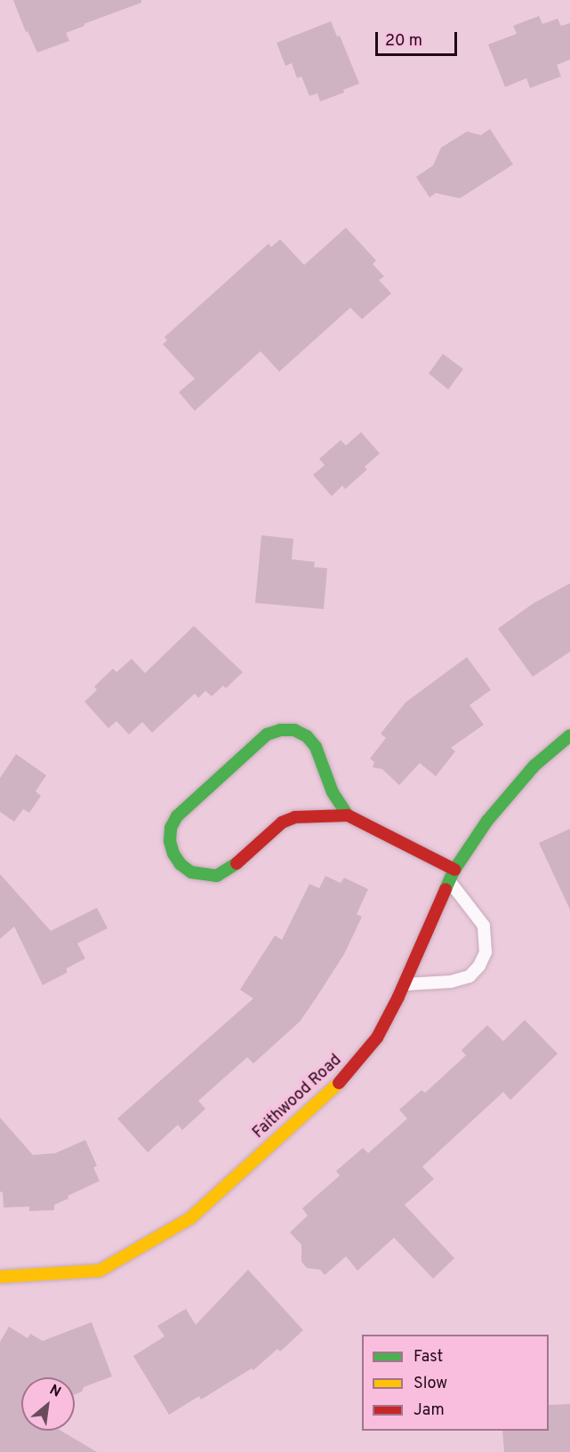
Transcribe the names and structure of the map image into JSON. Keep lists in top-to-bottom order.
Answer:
{
  "streets": {
    "street": ["Faithwood Road"]
  },
  "legend": ["Fast", "Slow", "Jam"],
  "scale_bar": "20 m",
  "north": "top right"
}
